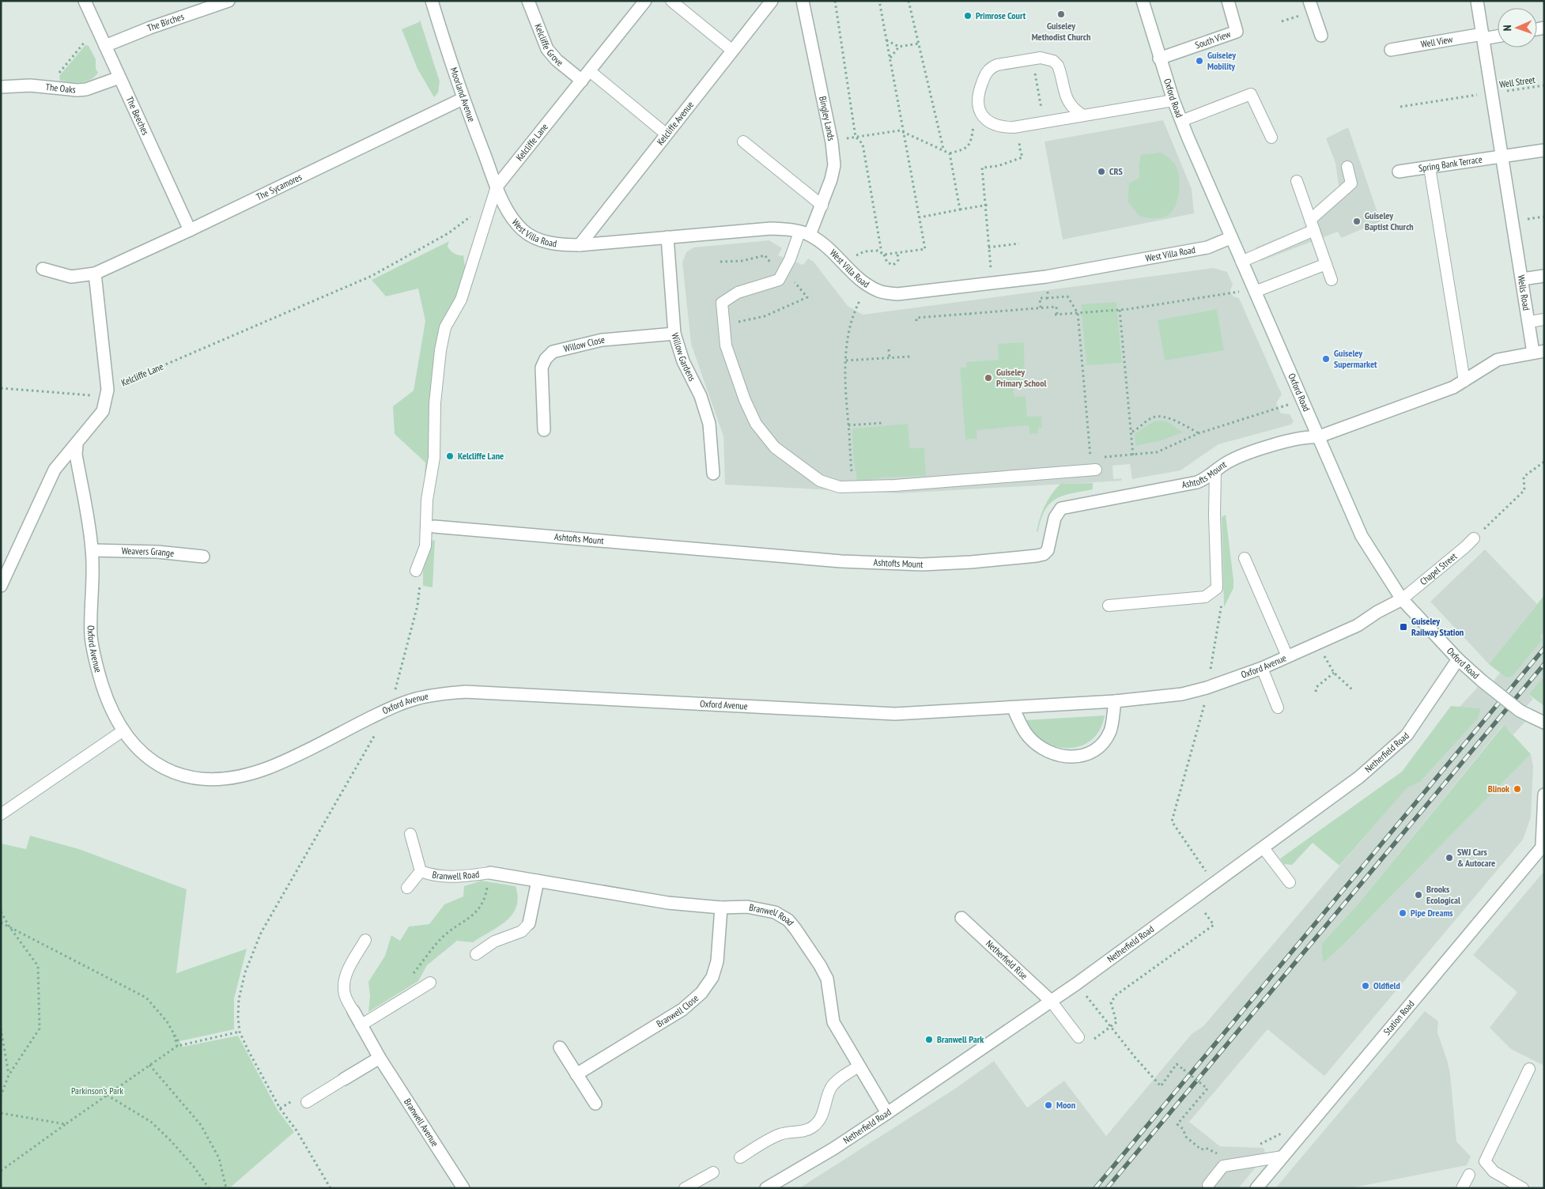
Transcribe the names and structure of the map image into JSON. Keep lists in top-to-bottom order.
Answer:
{
  "streets": {
    "street": [
      "The Birches",
      "South View",
      "Well View",
      "Kelcliffe Grove",
      "The Oaks",
      "Moorland Avenue",
      "Oxford Road",
      "The Beeches",
      "Bingley Lands",
      "Kelcliffe Avenue",
      "Kelcliffe Lane",
      "Spring Bank Terrace",
      "The Sycamores",
      "West Villa Road",
      "Wells Road",
      "Willow Close",
      "Willow Gardens",
      "Ashtofts Mount",
      "Weavers Grange",
      "Oxford Avenue",
      "Netherfield Road",
      "Branwell Road",
      "Netherfield Rise",
      "Branwell Close",
      "Station Road",
      "Branwell Avenue"
    ],
    "lane": ["Chapel Street"],
    "path": ["Well Street"]
  },
  "crossings": [
    ["The Birches", "The Beeches"],
    ["South View", "Oxford Road"],
    ["Well View", "Wells Road"],
    ["Kelcliffe Grove", "Kelcliffe Lane"],
    ["Well Street", "Wells Road"],
    ["The Oaks", "The Beeches"],
    ["Moorland Avenue", "Kelcliffe Lane"],
    ["Moorland Avenue", "The Sycamores"],
    ["Moorland Avenue", "West Villa Road"],
    ["Oxford Road", "West Villa Road"],
    ["Oxford Road", "Wells Road"],
    ["Oxford Road", "Ashtofts Mount"],
    ["Oxford Road", "Chapel Street"],
    ["Oxford Road", "Oxford Avenue"],
    ["Oxford Road", "Netherfield Road"],
    ["The Beeches", "The Sycamores"],
    ["Bingley Lands", "West Villa Road"],
    ["Kelcliffe Avenue", "West Villa Road"],
    ["Kelcliffe Lane", "West Villa Road"],
    ["Spring Bank Terrace", "Wells Road"],
    ["West Villa Road", "Willow Gardens"],
    ["Wells Road", "Ashtofts Mount"],
    ["Willow Close", "Willow Gardens"],
    ["Weavers Grange", "Oxford Avenue"],
    ["Chapel Street", "Oxford Avenue"],
    ["Netherfield Road", "Branwell Road"],
    ["Netherfield Road", "Netherfield Rise"],
    ["Branwell Road", "Branwell Close"]
  ],
  "parks": ["Parkinson’s Park"],
  "places": {
    "other": [
      "Guiseley Methodist Church",
      "Primrose Court",
      "Guiseley Mobility",
      "CRS",
      "Guiseley Baptist Church",
      "Guiseley Supermarket",
      "Guiseley Primary School",
      "Kelcliffe Lane",
      "Blinok",
      "SWJ Cars & Autocare",
      "Brooks Ecological",
      "Pipe Dreams",
      "Oldfield",
      "Branwell Park",
      "Moon"
    ],
    "transit": ["Guiseley Railway Station"]
  },
  "north": "left"
}
